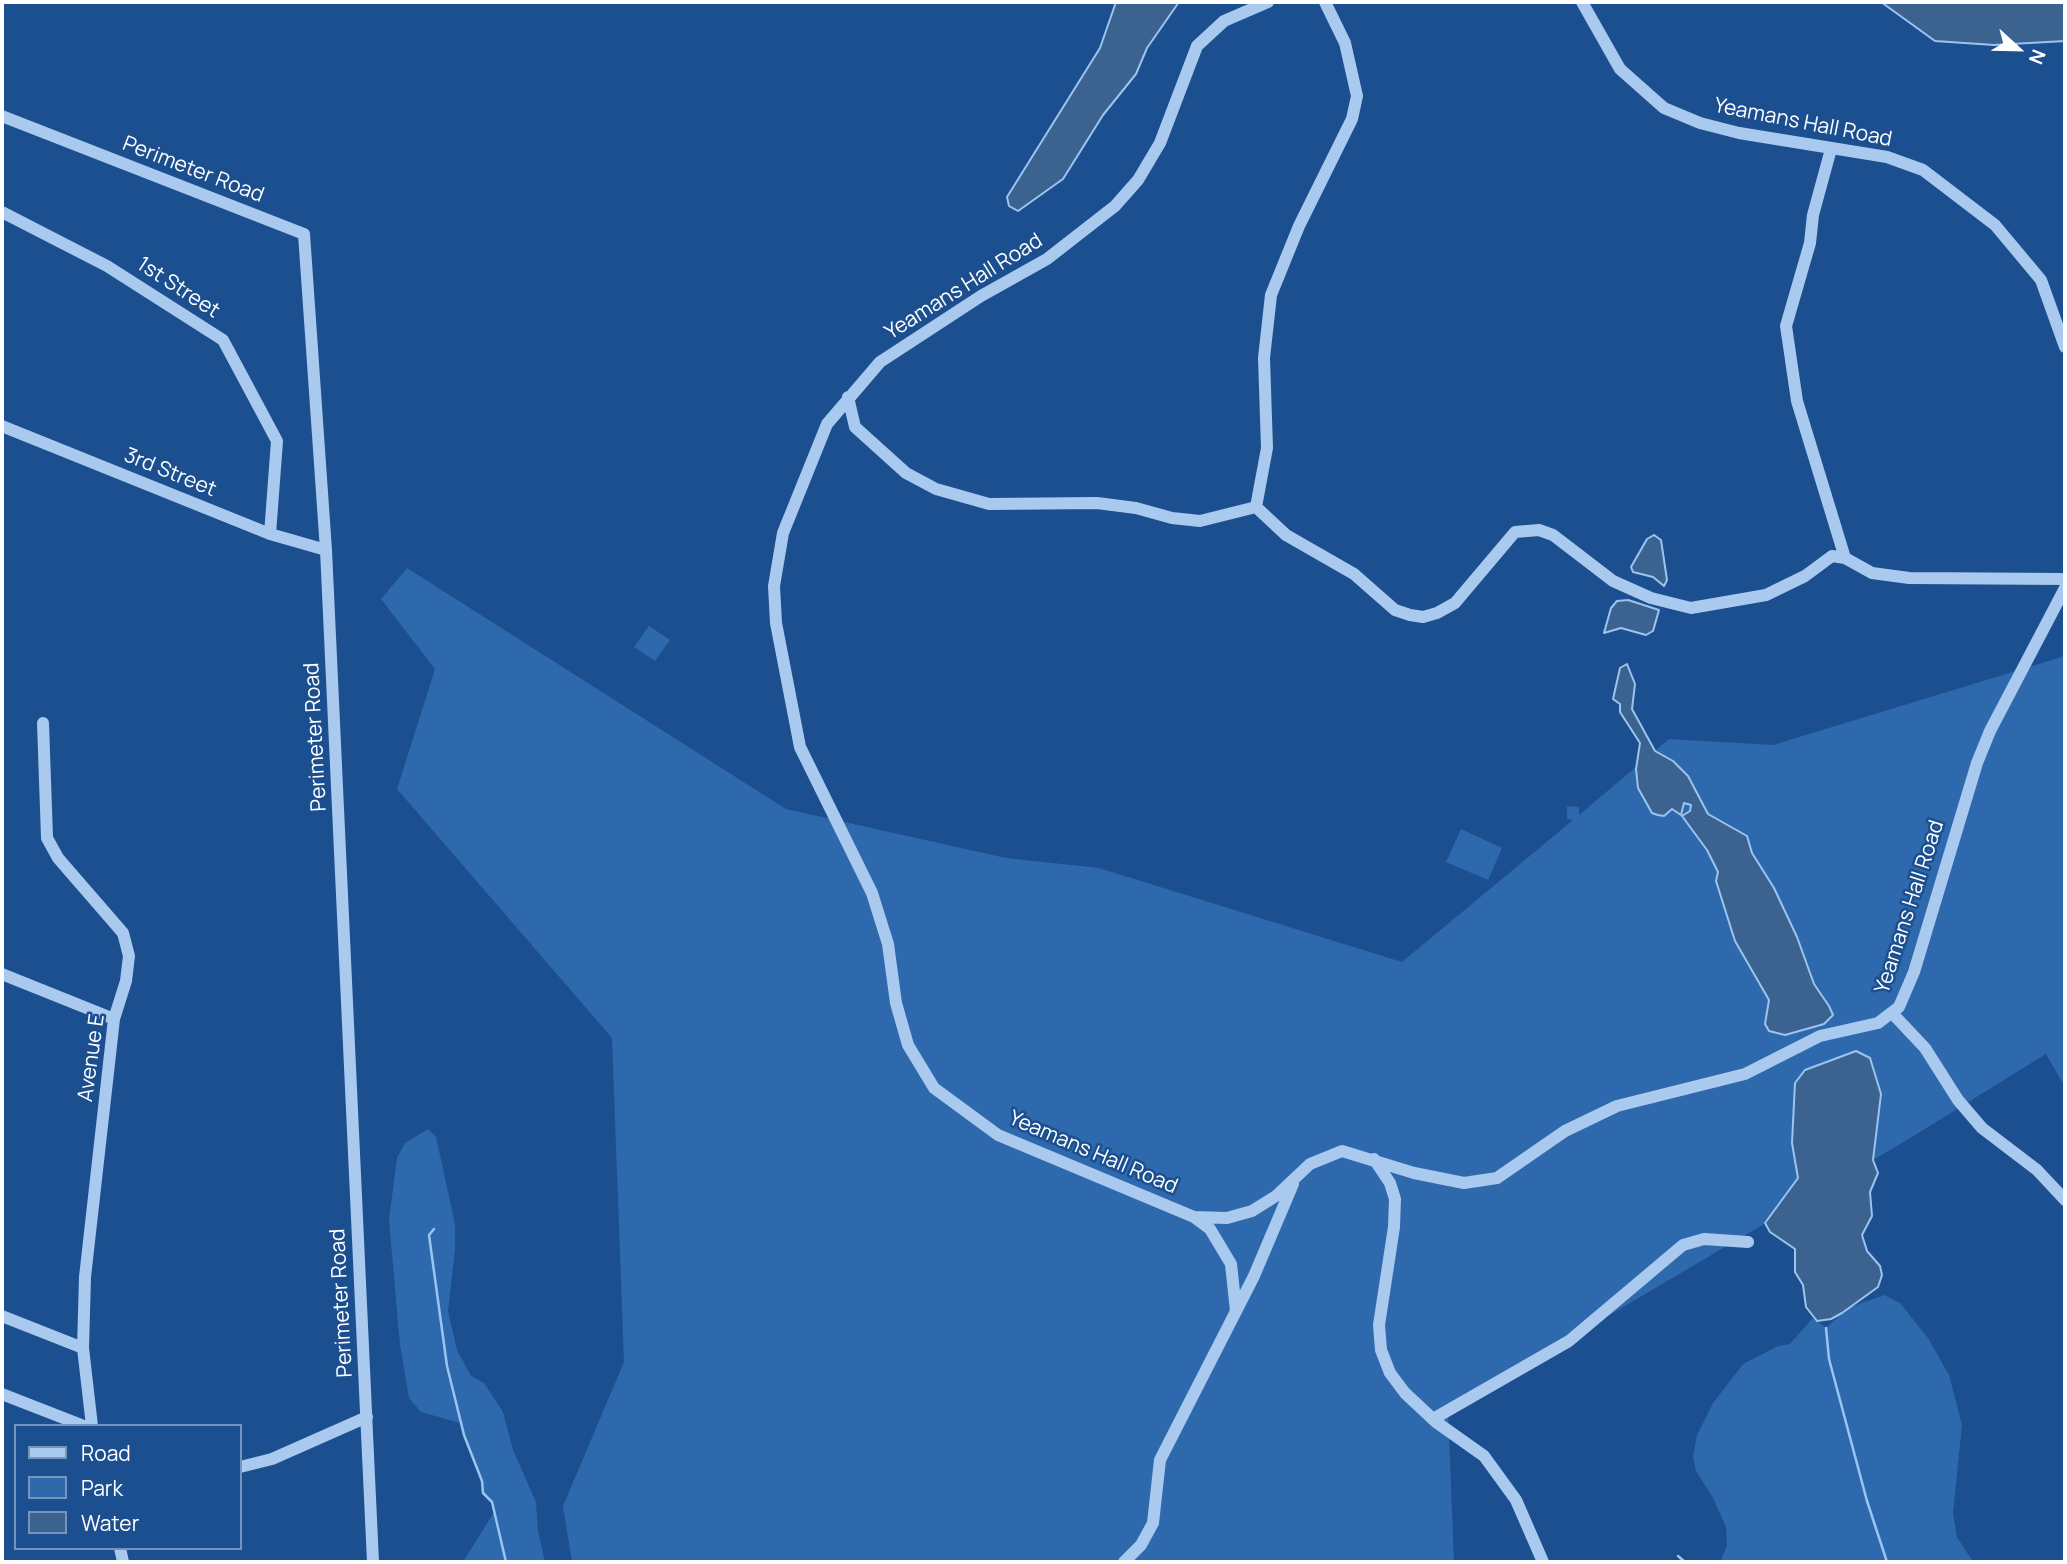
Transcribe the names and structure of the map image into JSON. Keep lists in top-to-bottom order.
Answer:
{
  "streets": {
    "street": [
      "Yeamans Hall Road",
      "Perimeter Road",
      "1st Street",
      "3rd Street",
      "Avenue E"
    ]
  },
  "crossings": [
    ["Perimeter Road", "3rd Street"],
    ["1st Street", "3rd Street"]
  ],
  "legend": ["Road", "Park", "Water"],
  "north": "right"
}
